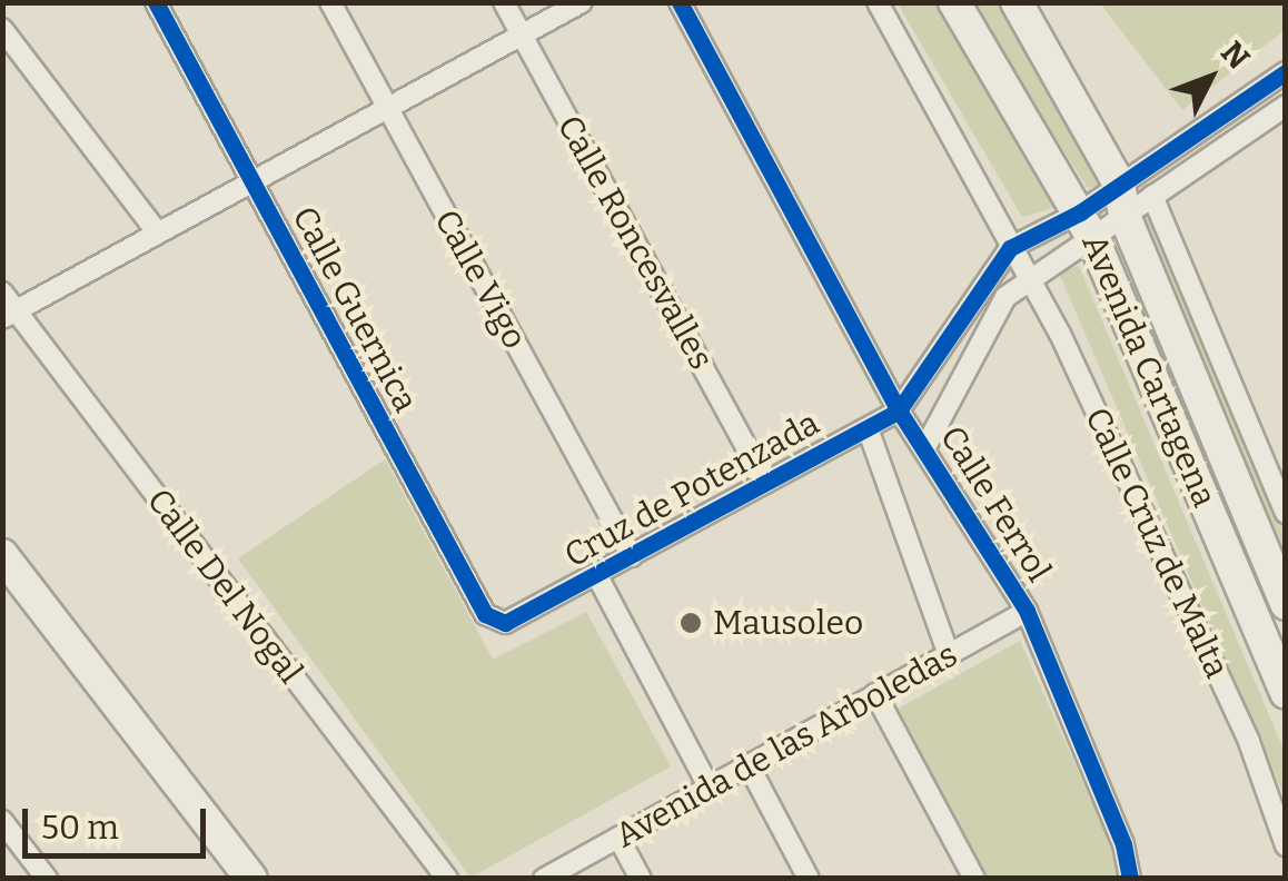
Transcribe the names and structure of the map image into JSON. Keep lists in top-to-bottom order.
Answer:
{
  "streets": {
    "street": [
      "Calle Roncesvalles",
      "Calle Vigo",
      "Calle Guernica",
      "Avenida Cartagena",
      "Cruz de Potenzada",
      "Calle Ferrol",
      "Calle Cruz de Malta",
      "Calle Del Nogal",
      "Avenida de las Arboledas"
    ]
  },
  "crossings": [
    ["Calle Roncesvalles", "Cruz de Potenzada"],
    ["Calle Vigo", "Cruz de Potenzada"],
    ["Calle Guernica", "Cruz de Potenzada"],
    ["Cruz de Potenzada", "Calle Ferrol"],
    ["Calle Ferrol", "Avenida de las Arboledas"]
  ],
  "places": ["Mausoleo"],
  "scale_bar": "50 m",
  "north": "top right"
}
